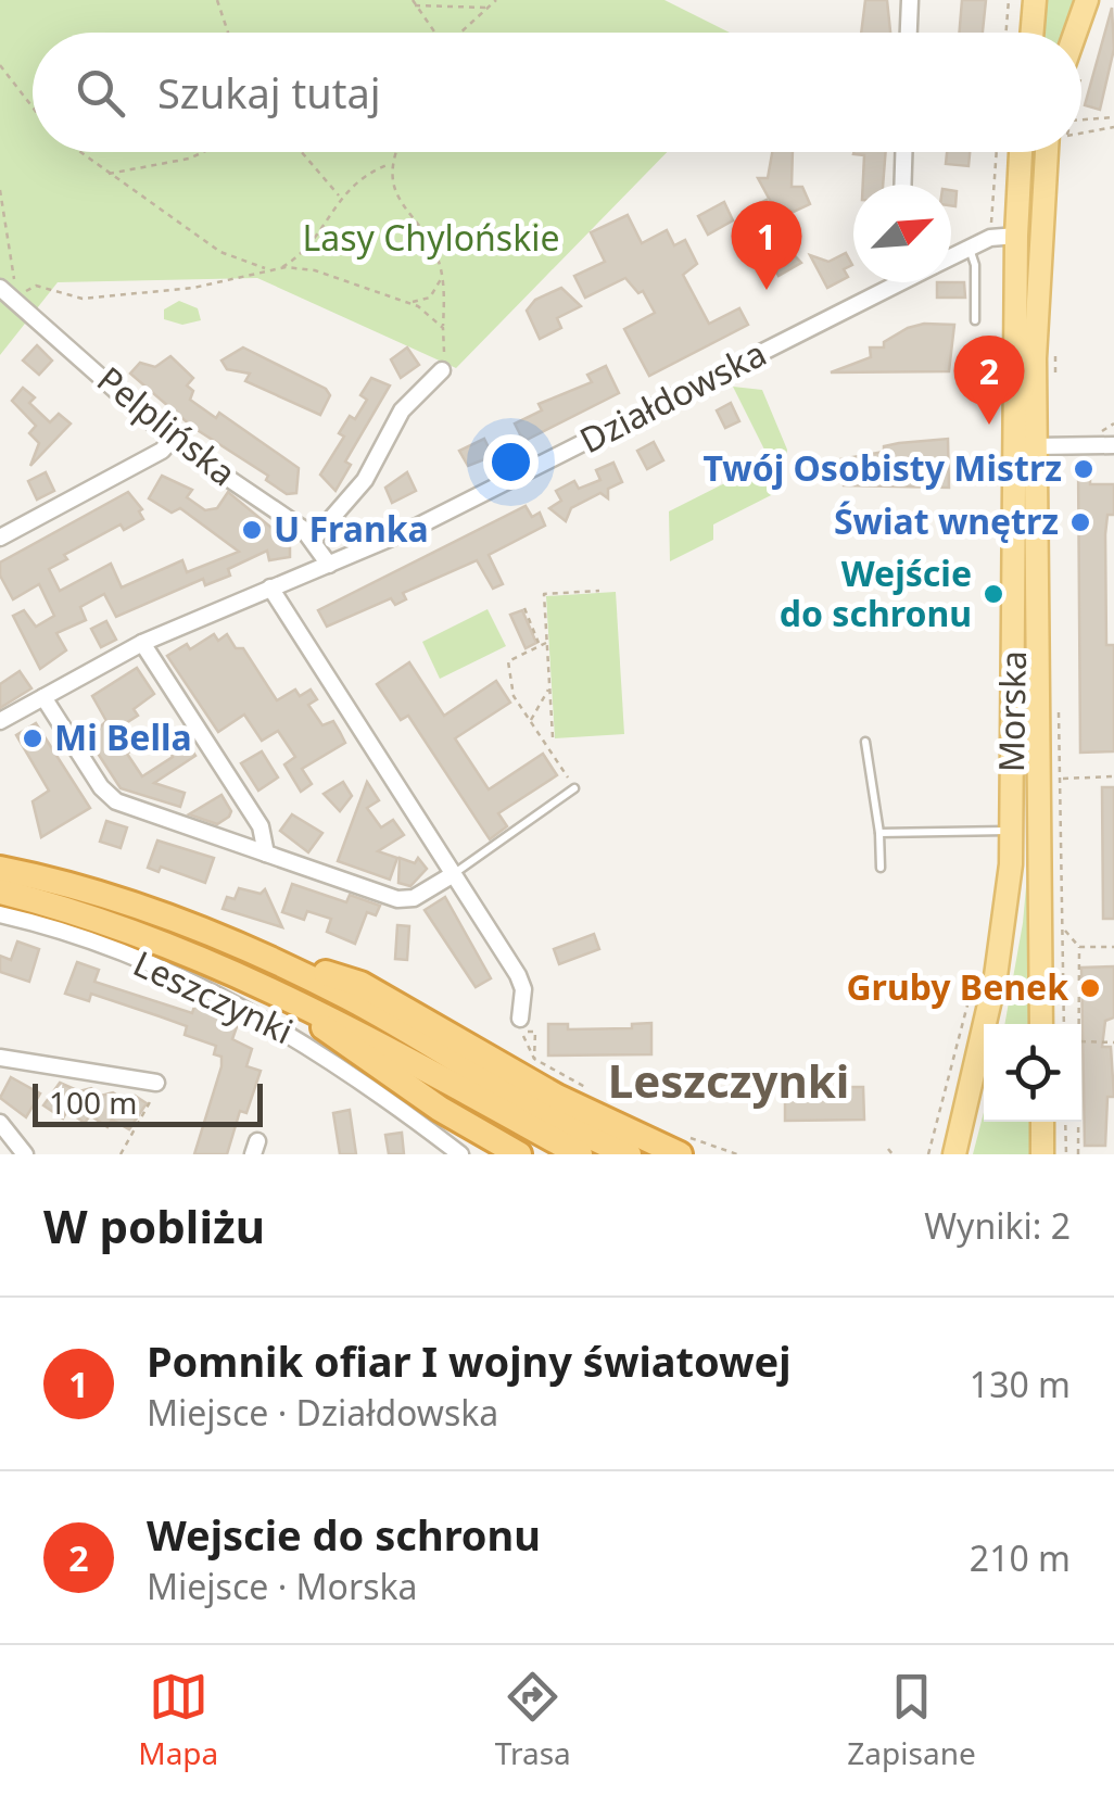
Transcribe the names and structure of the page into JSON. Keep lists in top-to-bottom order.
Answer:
{
  "streets": {
    "main road": ["Morska"],
    "street": ["Działdowska", "Pelplińska", "Leszczynki"]
  },
  "crossings": [
    ["Działdowska", "Pelplińska"],
    ["Działdowska", "Morska"]
  ],
  "districts": ["Leszczynki"],
  "parks": ["Lasy Chylońskie"],
  "places": [
    "Twój Osobisty Mistrz",
    "Świat wnętrz",
    "U Franka",
    "Wejście do schronu",
    "Mi Bella",
    "Gruby Benek"
  ],
  "scale_bar": "100 m",
  "north": "top right",
  "page": {
    "search": "Szukaj tutaj",
    "pins": ["1", "2"],
    "scale": "100 m",
    "heading": ["W pobliżu", "Wyniki: 2"],
    "list": [
      {
        "mark": "1",
        "name": "Pomnik ofiar I wojny światowej",
        "note": "Miejsce · Działdowska",
        "value": "130 m"
      },
      {
        "mark": "2",
        "name": "Wejscie do schronu",
        "note": "Miejsce · Morska",
        "value": "210 m"
      }
    ],
    "nav": ["Mapa", "Trasa", "Zapisane"]
  }
}
